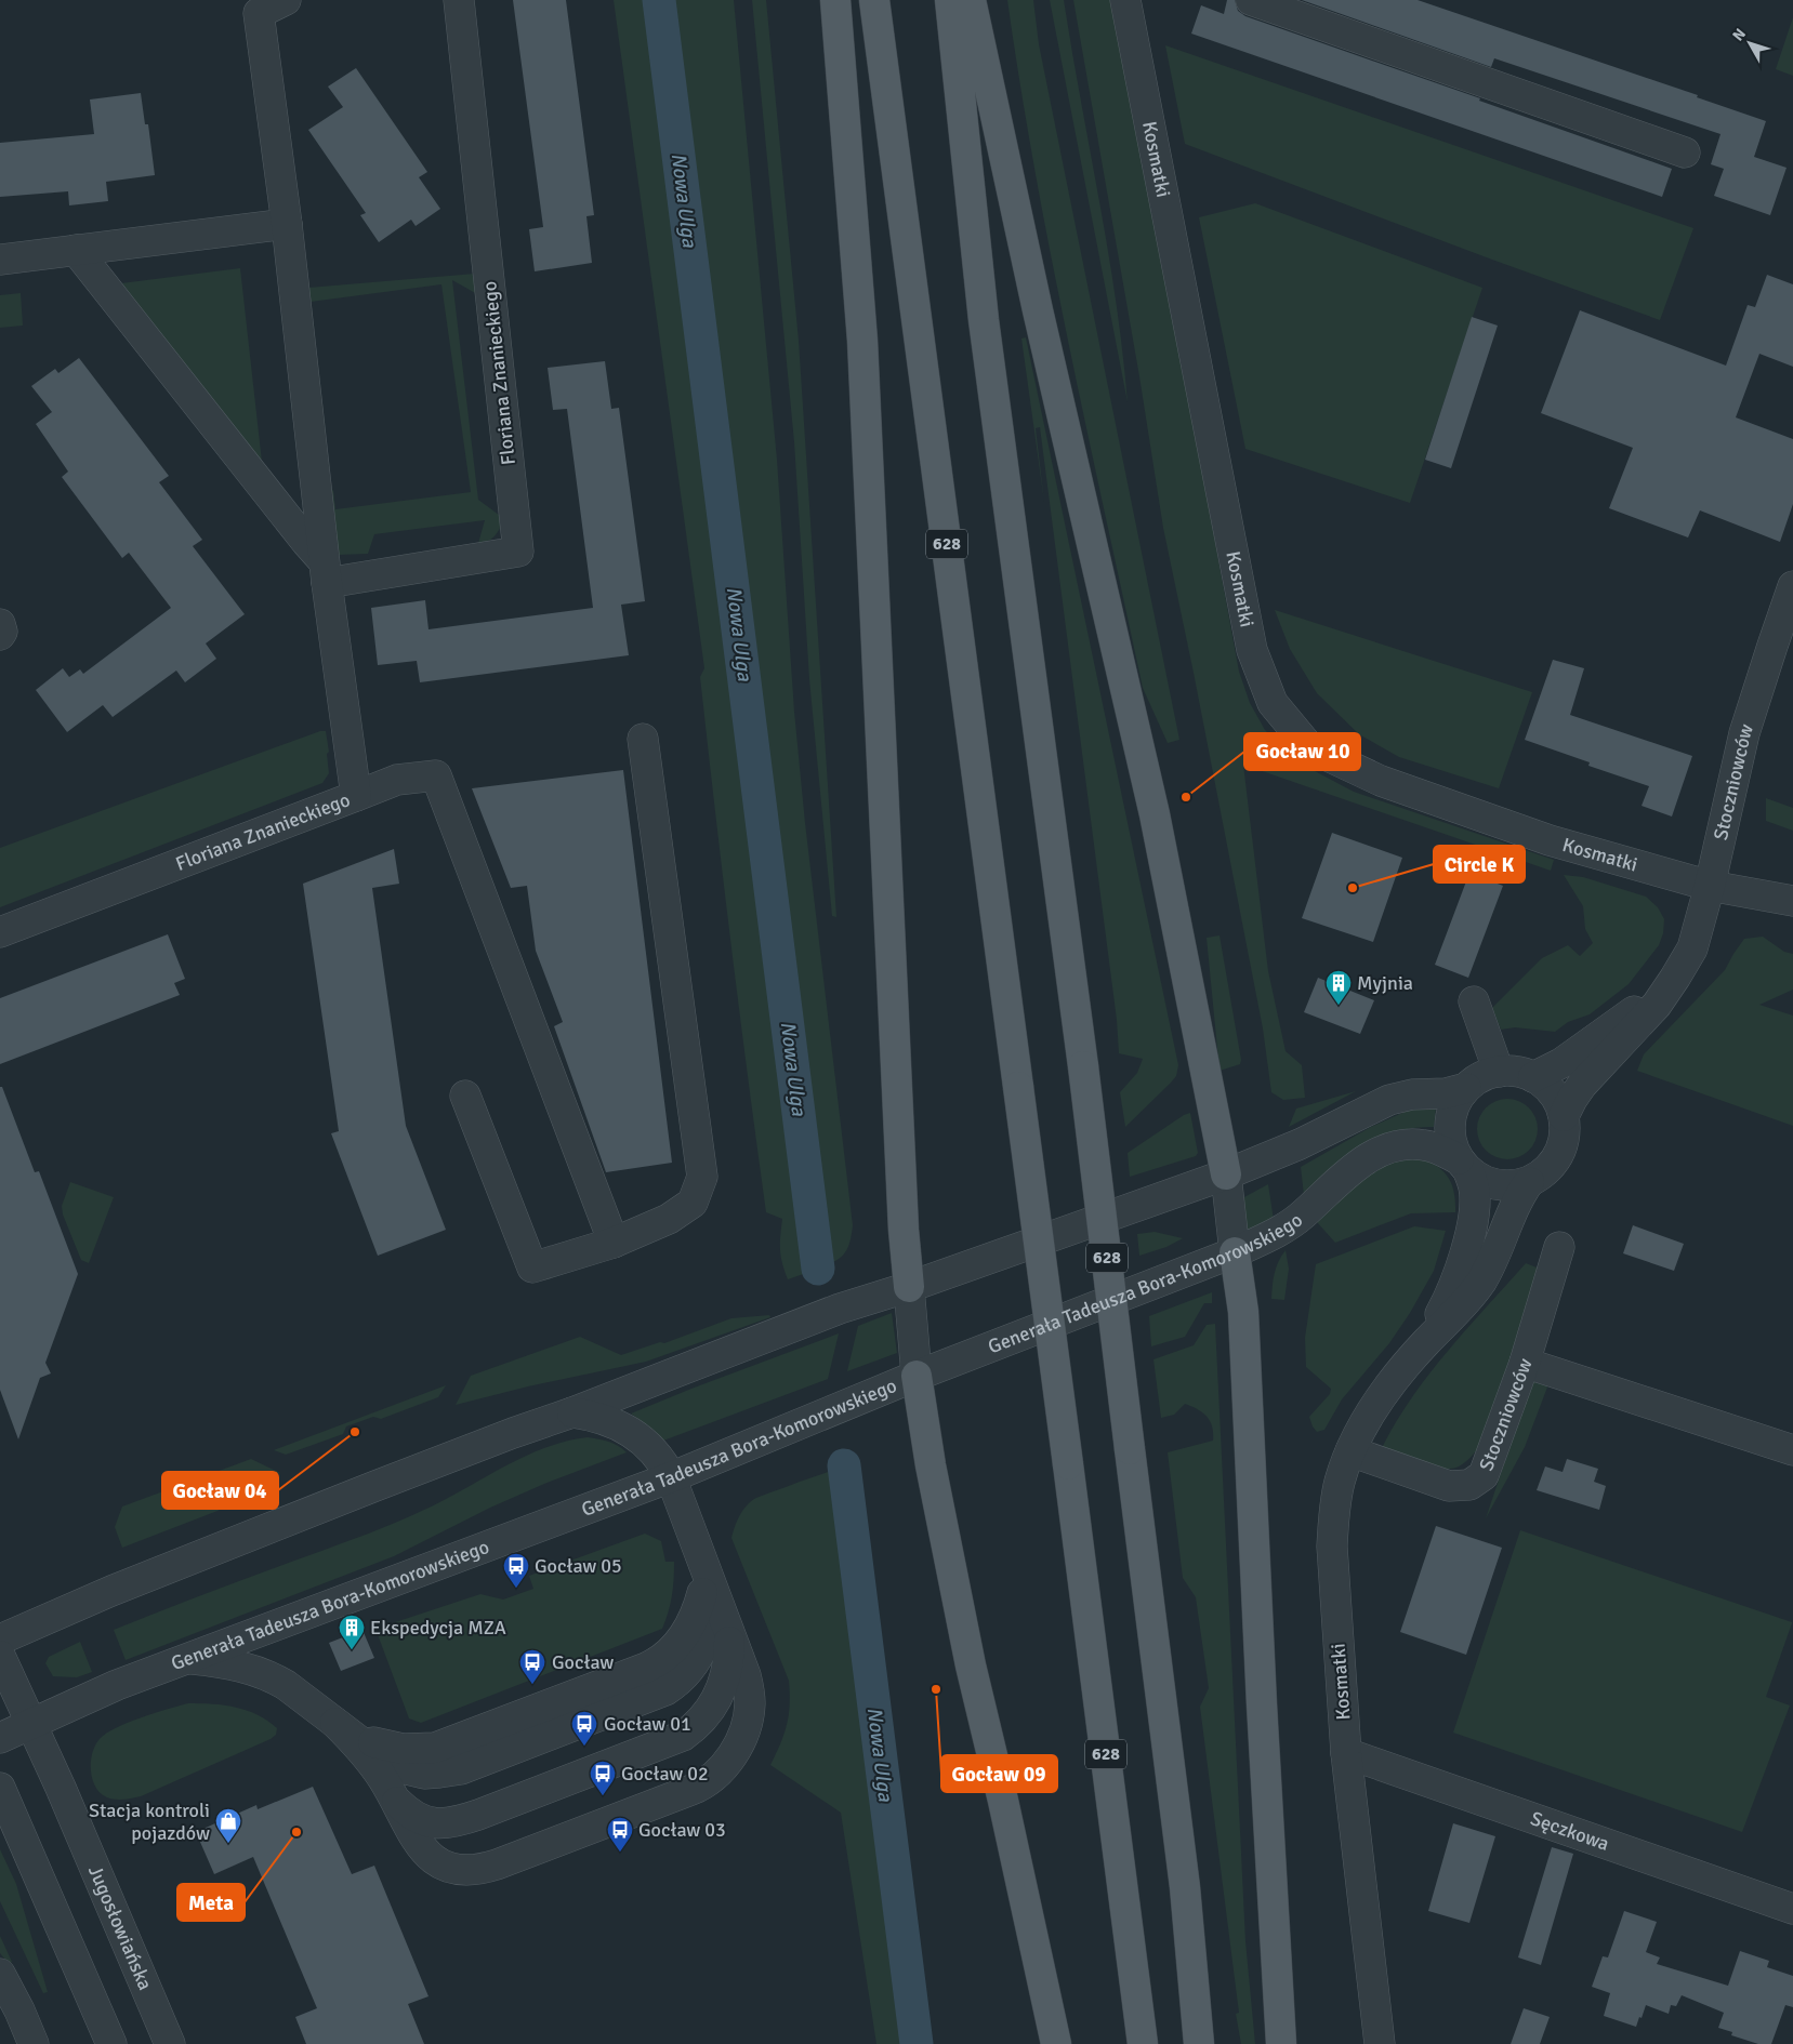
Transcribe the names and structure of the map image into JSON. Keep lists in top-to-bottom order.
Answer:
{
  "streets": {
    "main road": ["628"],
    "street": [
      "Kosmatki",
      "Floriana Znanieckiego",
      "Stoczniowców",
      "Generała Tadeusza Bora-Komorowskiego",
      "Sęczkowa",
      "Jugosłowiańska"
    ]
  },
  "crossings": [
    ["Kosmatki", "Stoczniowców"],
    ["Kosmatki", "Generała Tadeusza Bora-Komorowskiego"],
    ["Kosmatki", "Sęczkowa"],
    ["Stoczniowców", "Generała Tadeusza Bora-Komorowskiego"],
    ["Generała Tadeusza Bora-Komorowskiego", "Jugosłowiańska"]
  ],
  "water": ["Nowa Ulga"],
  "places": {
    "other": [
      "Gocław 10",
      "Circle K",
      "Gocław 04",
      "Gocław 09",
      "Meta"
    ],
    "building": ["Myjnia", "Ekspedycja MZA"],
    "bus stop": [
      "Gocław 05",
      "Gocław",
      "Gocław 01",
      "Gocław 02",
      "Gocław 03"
    ],
    "shop": ["Stacja kontroli pojazdów"]
  },
  "north": "top left"
}
